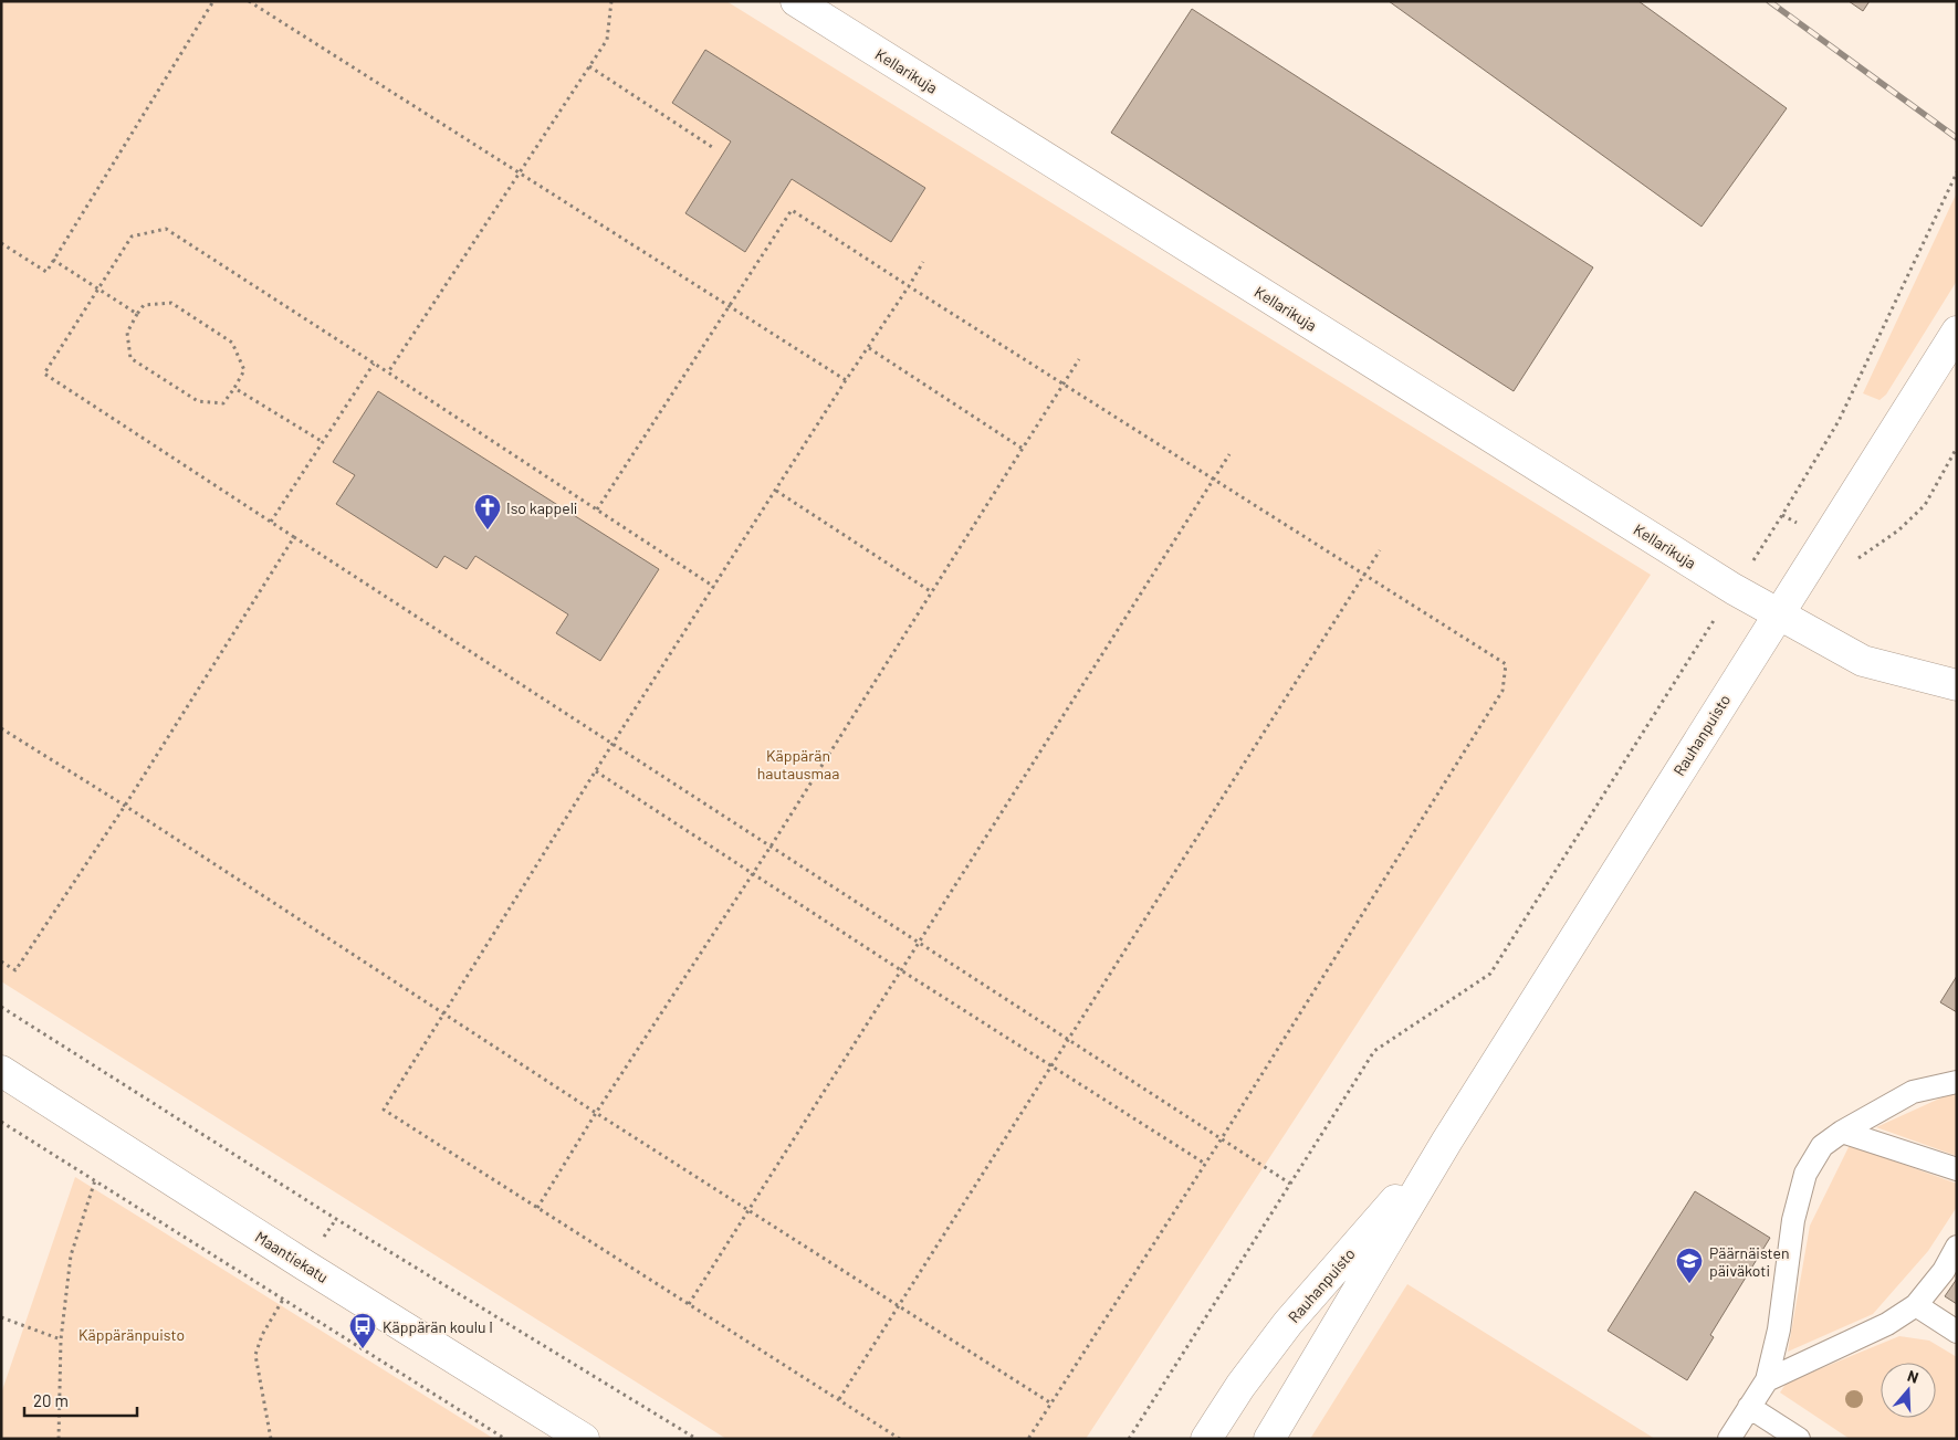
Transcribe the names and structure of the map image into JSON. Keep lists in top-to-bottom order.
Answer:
{
  "streets": {
    "main road": ["Kellarikuja", "Rauhanpuisto", "Maantiekatu"]
  },
  "crossings": [
    ["Kellarikuja", "Rauhanpuisto"]
  ],
  "parks": ["Käppärän hautausmaa", "Käppäränpuisto"],
  "places": {
    "church": ["Iso kappeli"],
    "school or university": ["Päärnäisten päiväkoti"],
    "bus stop": ["Käppärän koulu I"]
  },
  "scale_bar": "20 m",
  "north": "top"
}
